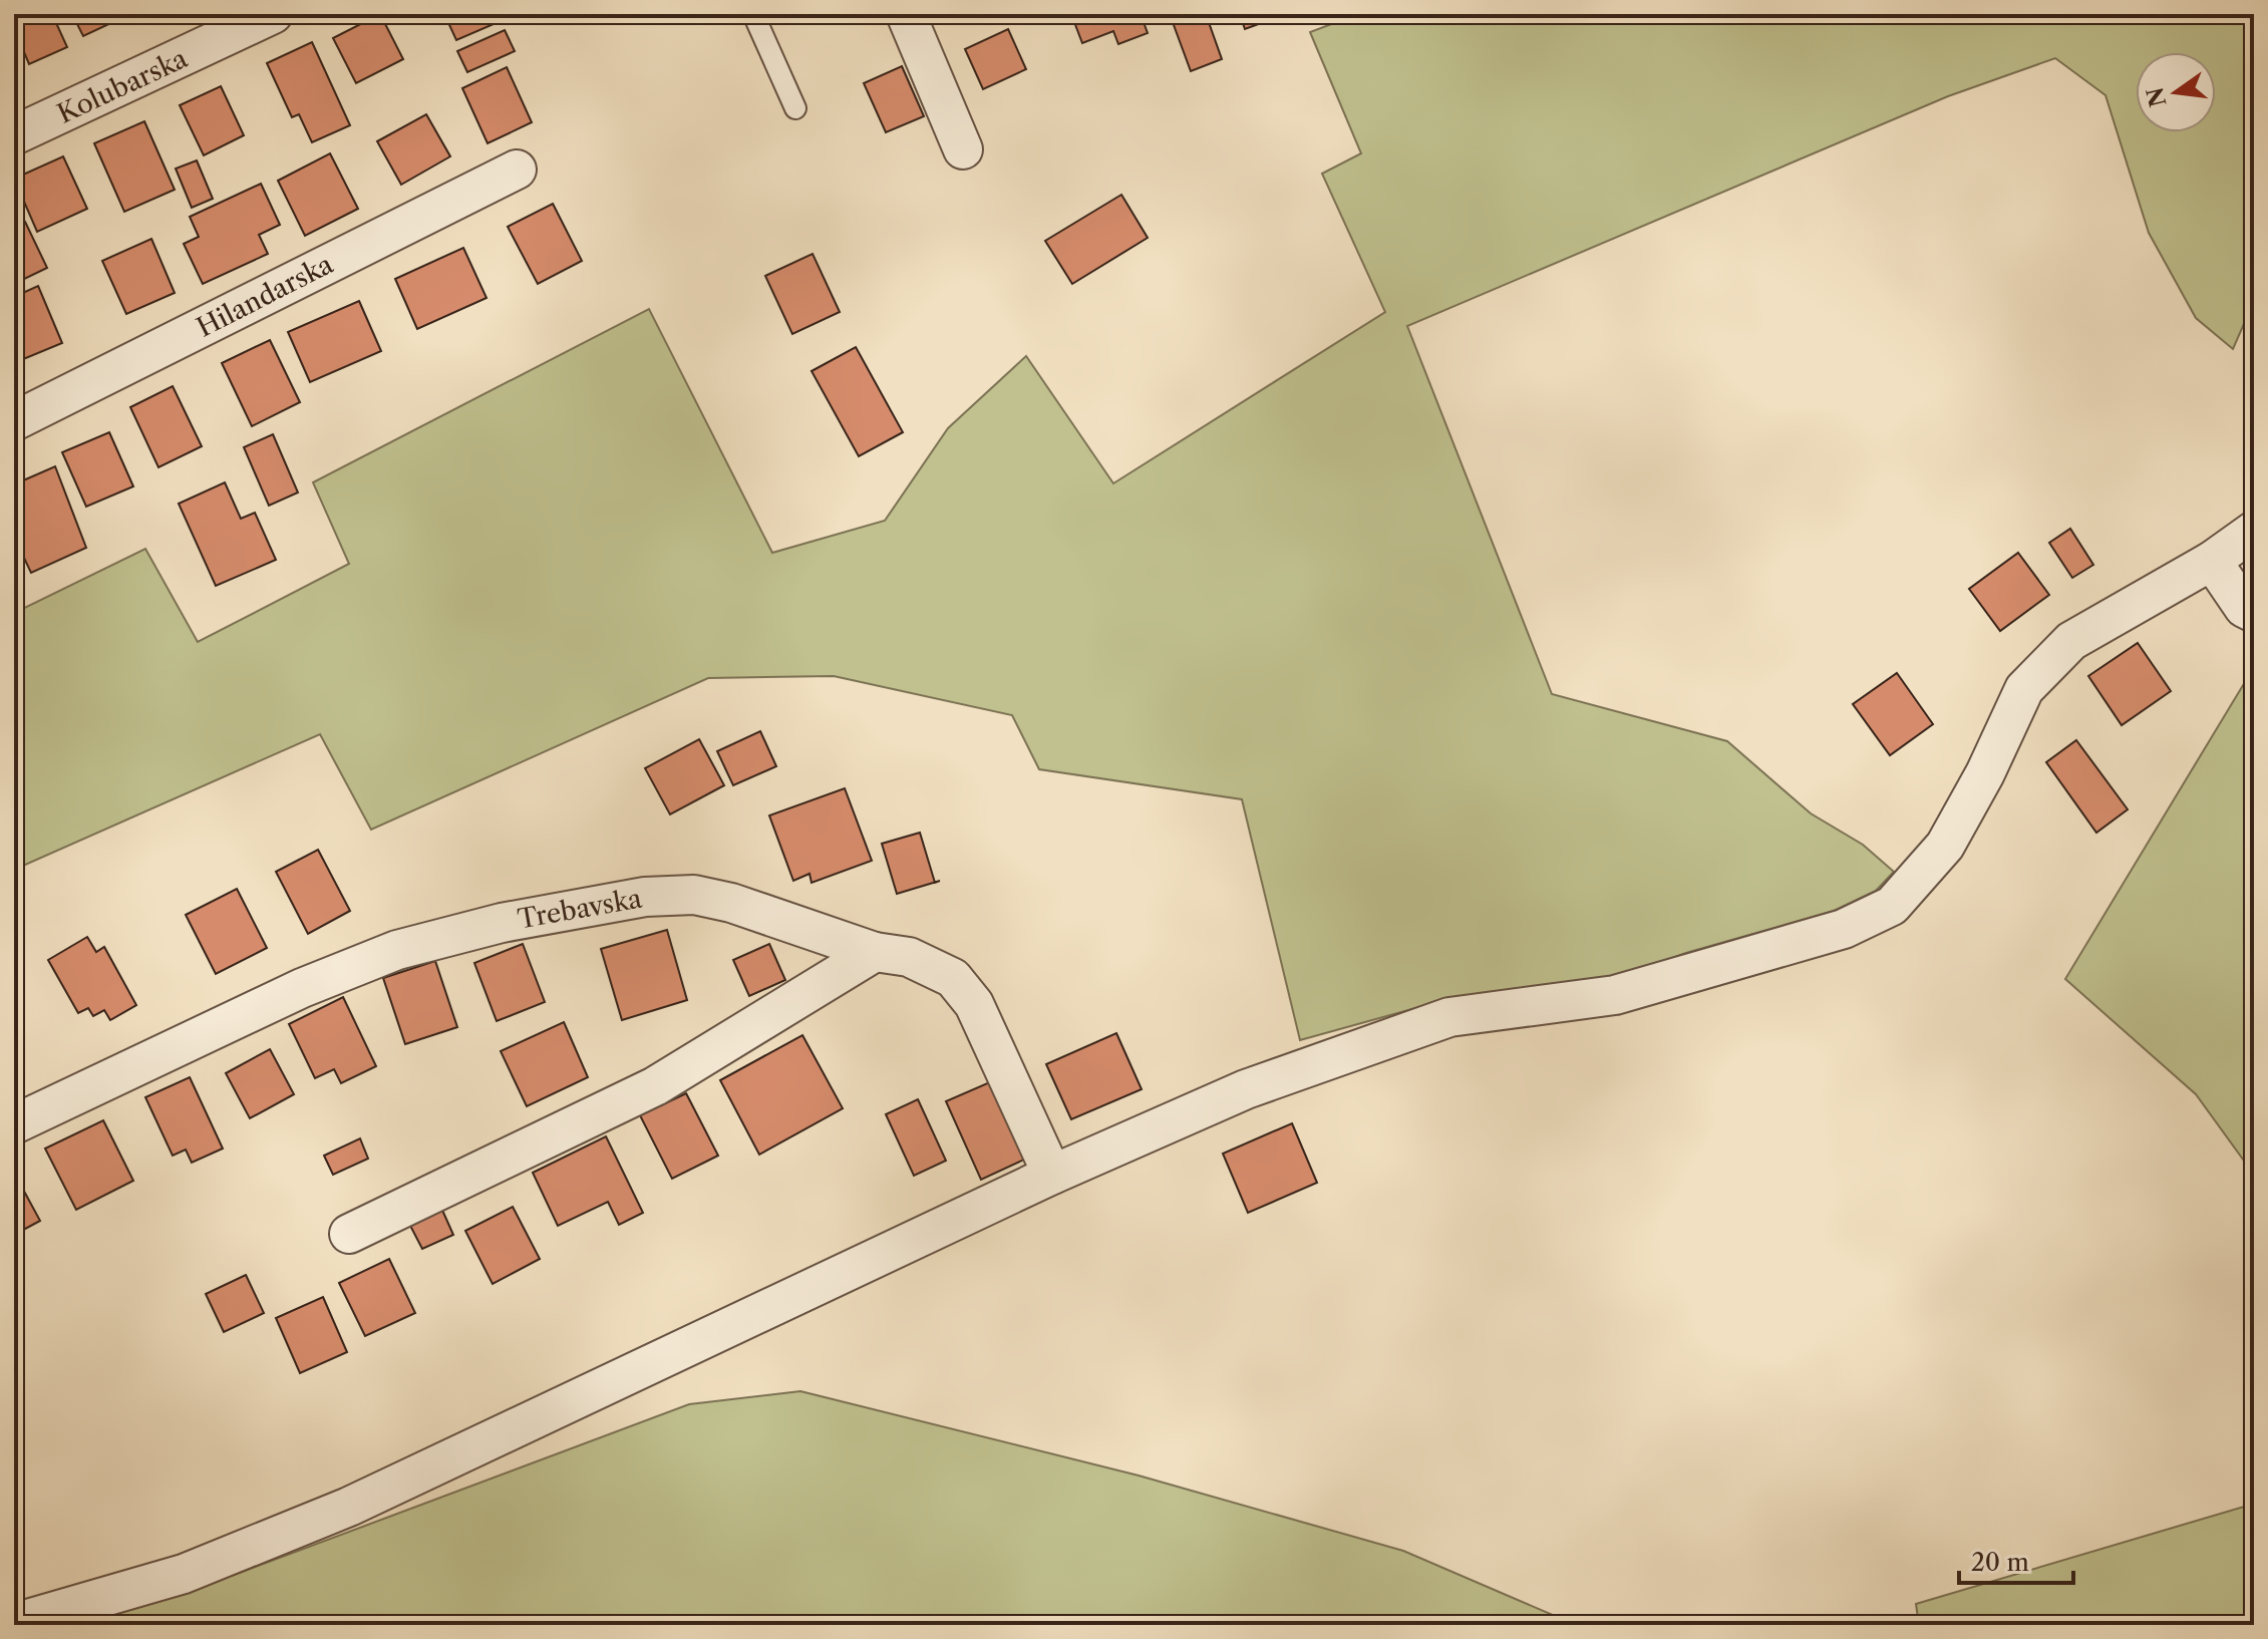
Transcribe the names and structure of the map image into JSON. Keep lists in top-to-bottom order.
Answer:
{
  "streets": {
    "street": ["Kolubarska", "Hilandarska", "Trebavska"]
  },
  "scale_bar": "20 m",
  "north": "left"
}
